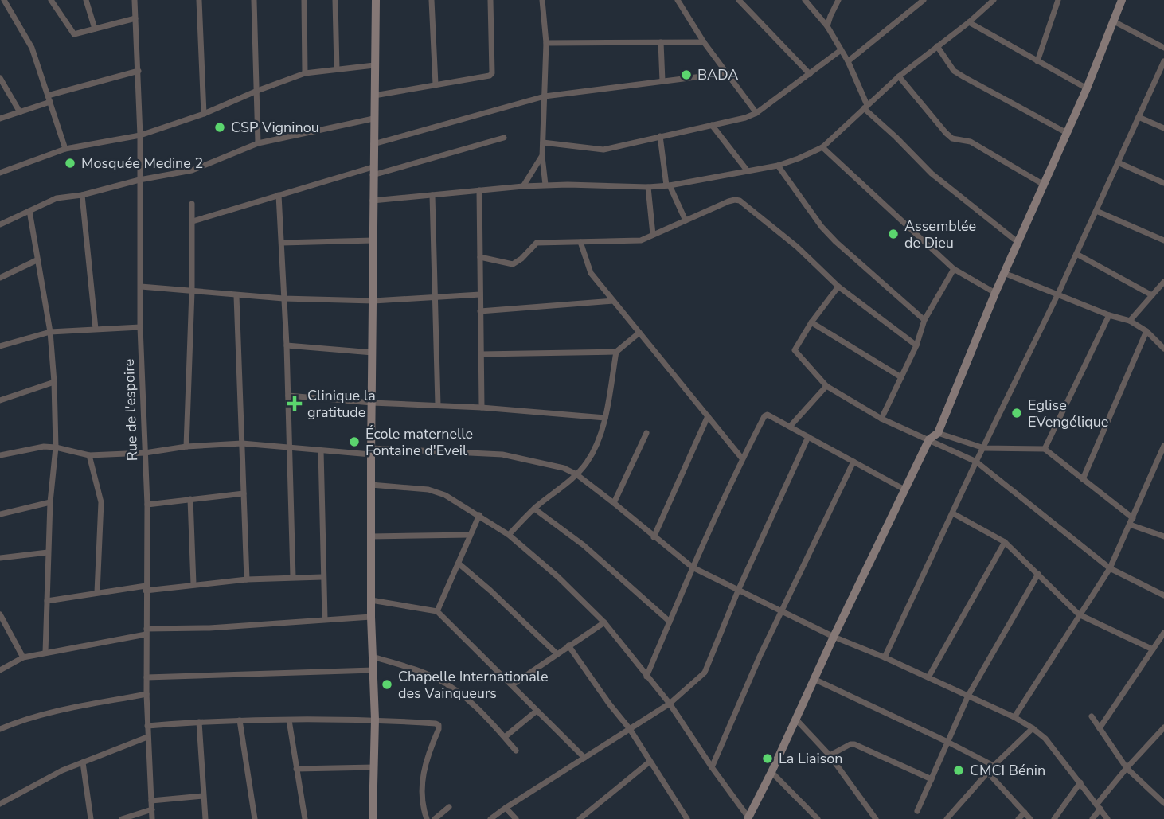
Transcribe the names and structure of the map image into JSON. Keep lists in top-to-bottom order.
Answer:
{
  "streets": {
    "street": ["Rue de l'espoire"]
  },
  "places": {
    "other": [
      "BADA",
      "CSP Vigninou",
      "Mosquée Medine 2",
      "Assemblée de Dieu",
      "Eglise EVengélique",
      "École maternelle Fontaine d'Eveil",
      "Chapelle Internationale des Vainqueurs",
      "La Liaison",
      "CMCI Bénin"
    ],
    "health": ["Clinique la gratitude"]
  }
}
